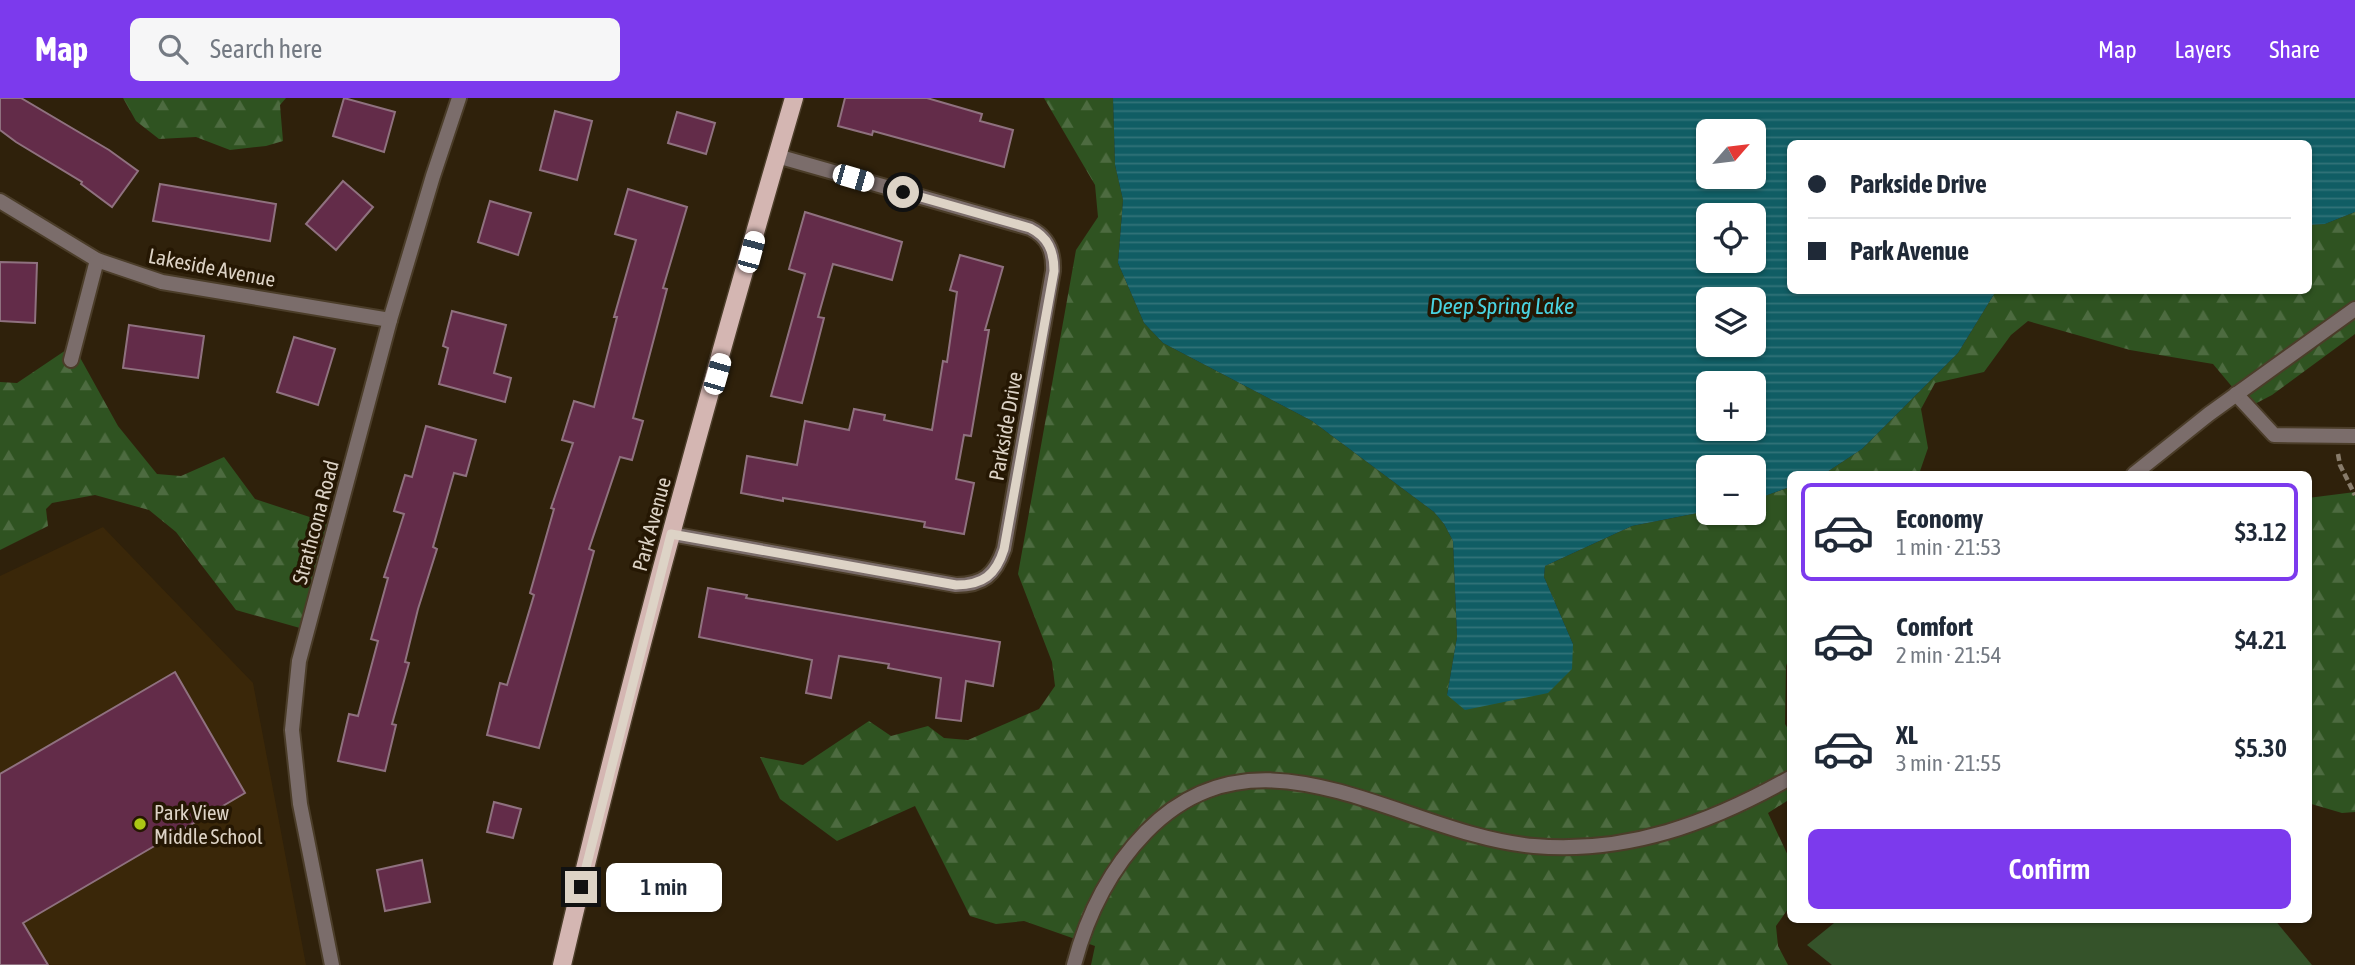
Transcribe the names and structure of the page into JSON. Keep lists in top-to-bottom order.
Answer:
{
  "streets": {
    "main road": ["Park Avenue"],
    "street": ["Lakeside Avenue", "Parkside Drive", "Strathcona Road"]
  },
  "crossings": [
    ["Lakeside Avenue", "Strathcona Road"],
    ["Parkside Drive", "Park Avenue"]
  ],
  "water": ["Deep Spring Lake"],
  "places": ["Park View Middle School"],
  "north": "top right",
  "page": {
    "header": "Map",
    "search": "Search here",
    "nav": ["Map", "Layers", "Share"],
    "map_buttons": ["+", "−"],
    "banner": ["Parkside Drive", "Park Avenue"],
    "list": [
      {
        "name": "Economy",
        "note": "1 min · 21:53",
        "value": "$3.12"
      },
      {
        "name": "Comfort",
        "note": "2 min · 21:54",
        "value": "$4.21"
      },
      {
        "name": "XL",
        "note": "3 min · 21:55",
        "value": "$5.30"
      }
    ],
    "buttons": "Confirm",
    "bubble": "1 min"
  }
}
